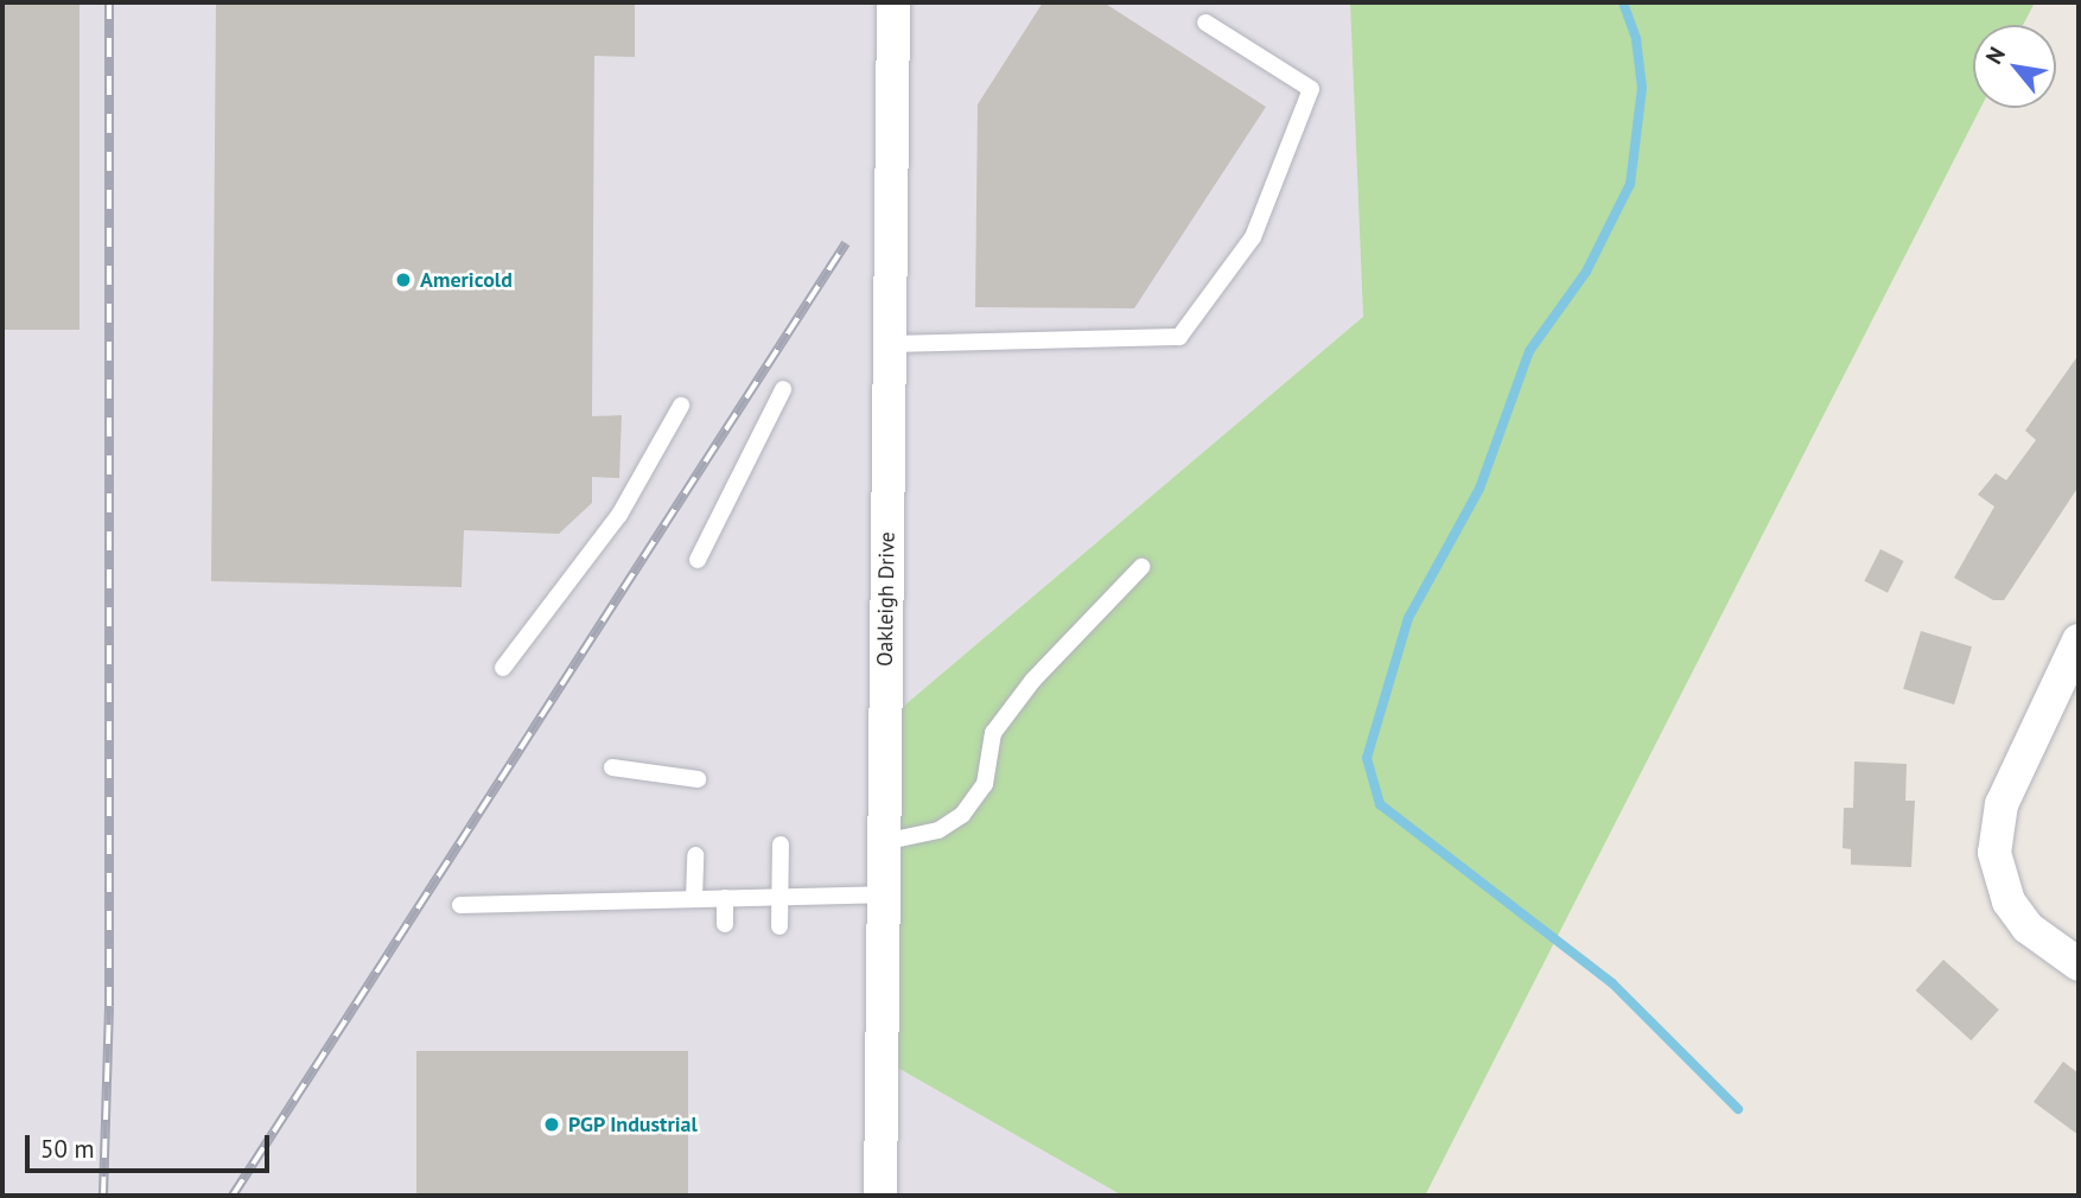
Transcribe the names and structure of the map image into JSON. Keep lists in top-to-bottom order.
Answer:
{
  "streets": {
    "street": ["Oakleigh Drive"]
  },
  "places": ["Americold", "PGP Industrial"],
  "scale_bar": "50 m",
  "north": "top left"
}
